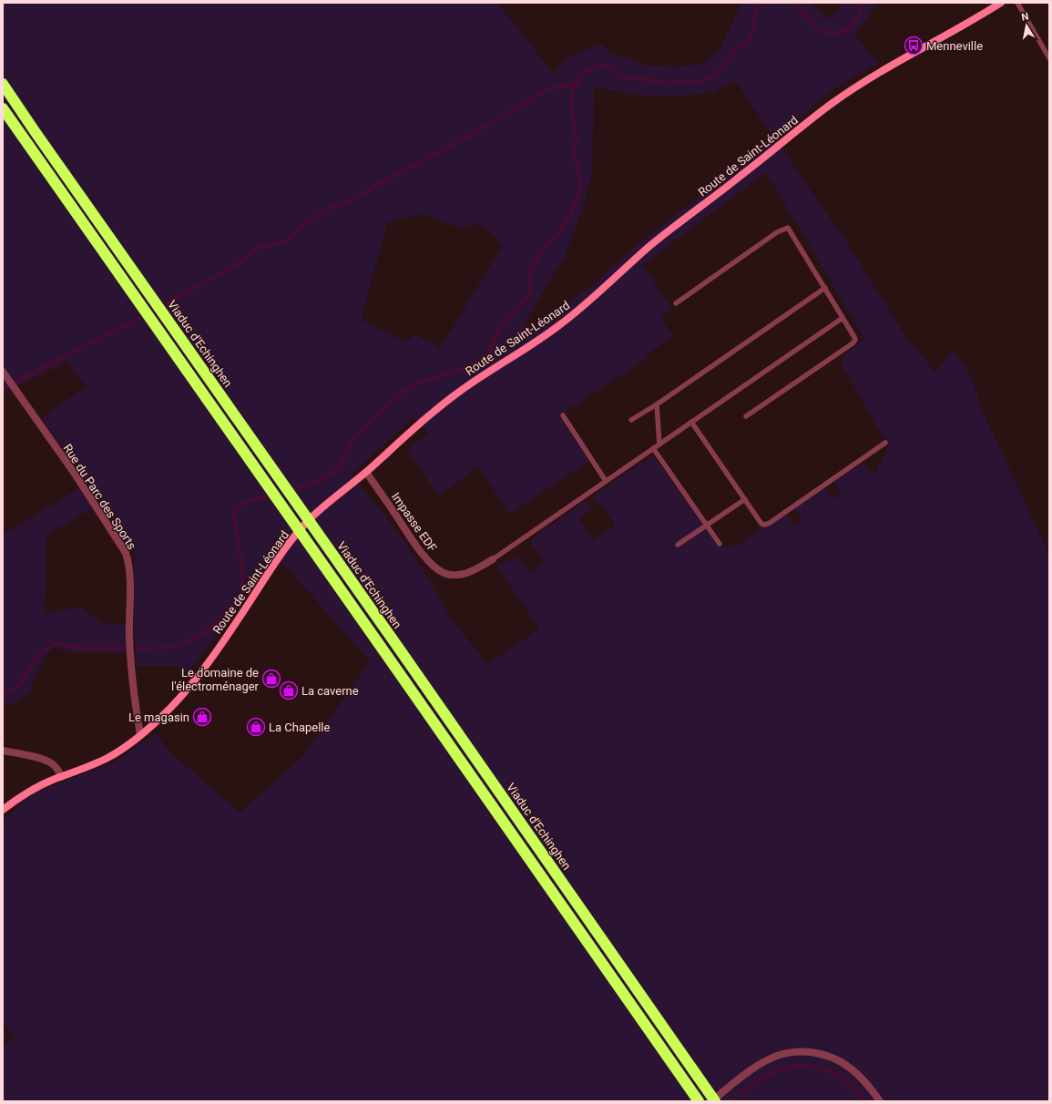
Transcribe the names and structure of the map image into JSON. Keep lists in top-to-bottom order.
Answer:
{
  "streets": {
    "highway": ["Viaduc d'Echinghen"],
    "street": ["Route de Saint-Léonard", "Rue du Parc des Sports", "Impasse EDF"]
  },
  "crossings": [
    ["Route de Saint-Léonard", "Rue du Parc des Sports"],
    ["Route de Saint-Léonard", "Impasse EDF"]
  ],
  "places": {
    "bus stop": ["Menneville"],
    "shop": [
      "Le domaine de l'électroménager",
      "La caverne",
      "Le magasin",
      "La Chapelle"
    ]
  },
  "north": "top"
}
